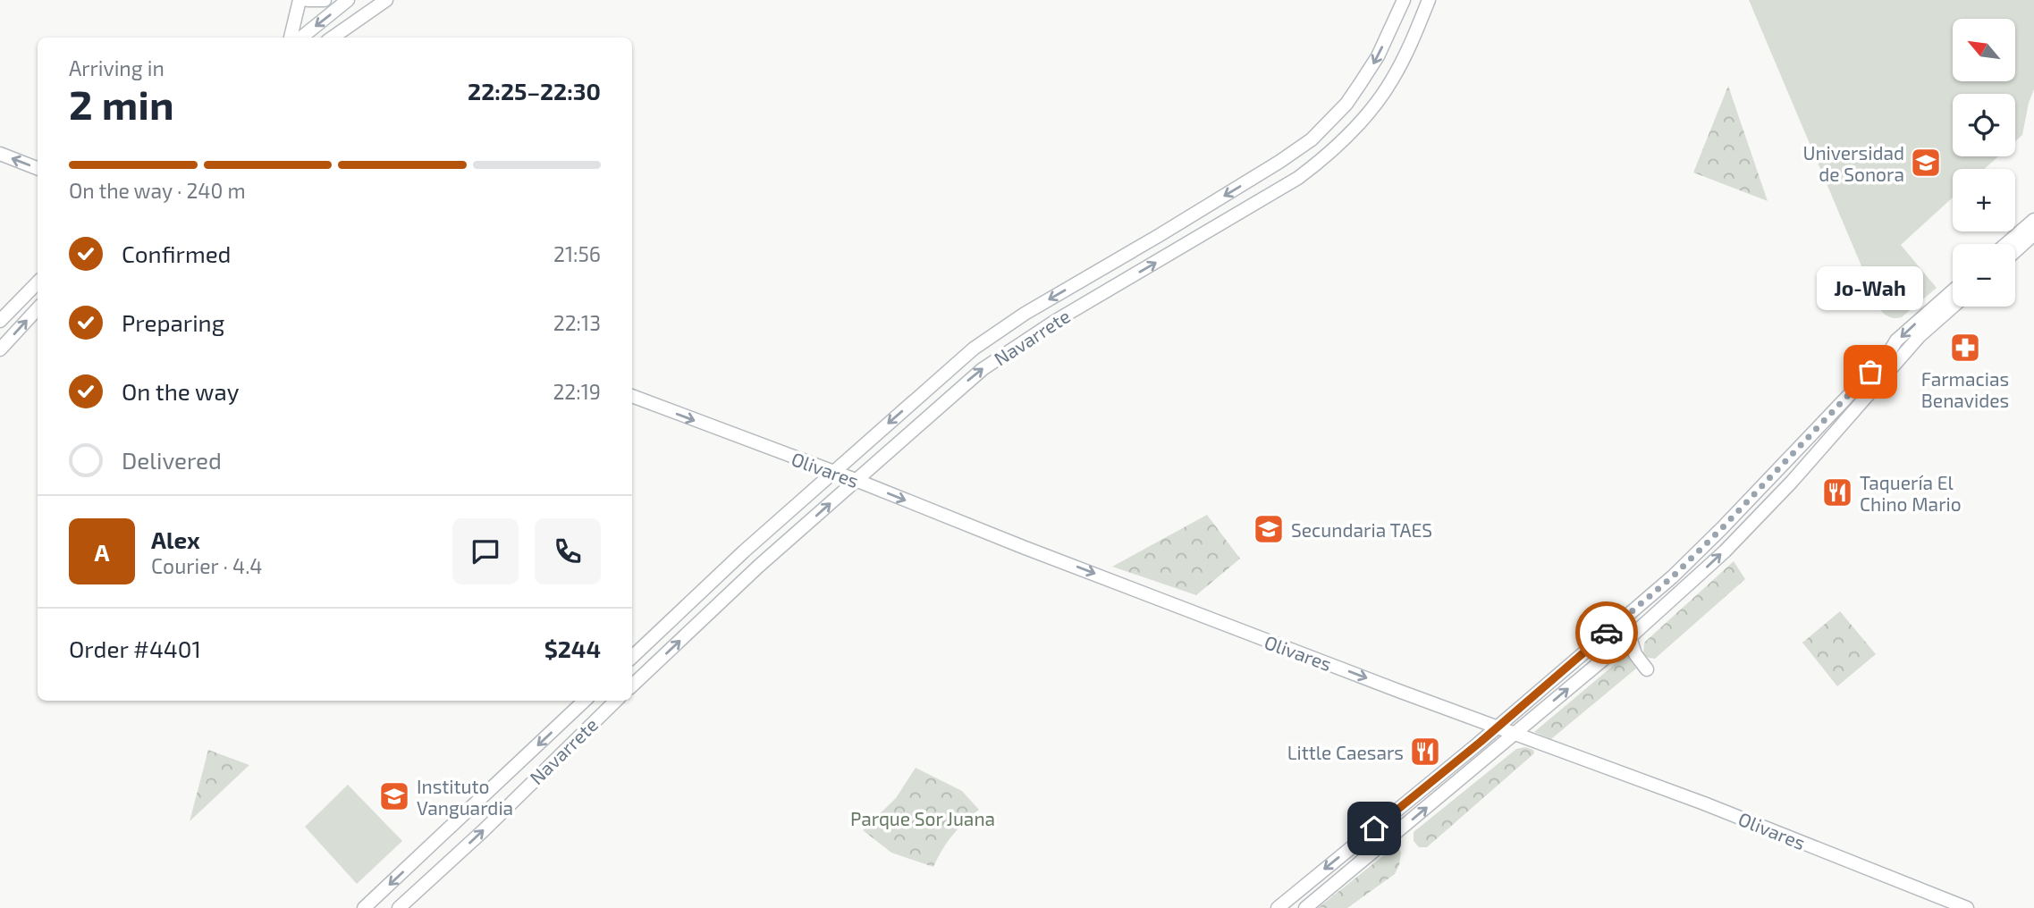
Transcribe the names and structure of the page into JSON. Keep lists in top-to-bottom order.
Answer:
{
  "streets": {
    "main road": ["Navarrete", "Olivares"]
  },
  "crossings": [
    ["Navarrete", "Olivares"]
  ],
  "one_way": ["Olivares"],
  "parks": ["Parque Sor Juana"],
  "places": {
    "school or university": ["Universidad de Sonora", "Secundaria TAES", "Instituto Vanguardia"],
    "pharmacy": ["Farmacias Benavides"],
    "other": ["Jo-Wah"],
    "restaurant": ["Taquería El Chino Mario", "Little Caesars"]
  },
  "north": "top left",
  "page": {
    "map_buttons": ["+", "−"],
    "heading": ["2 min", "Arriving in", "22:25–22:30"],
    "panel": [
      "Alex",
      "Courier · 4.4",
      "Order #4401",
      "$244"
    ],
    "bar": "On the way · 240 m",
    "list": [
      ["Confirmed", "21:56"],
      ["Preparing", "22:13"],
      ["On the way", "22:19"],
      "Delivered"
    ],
    "bubble": "Jo-Wah",
    "round": "A"
  }
}
